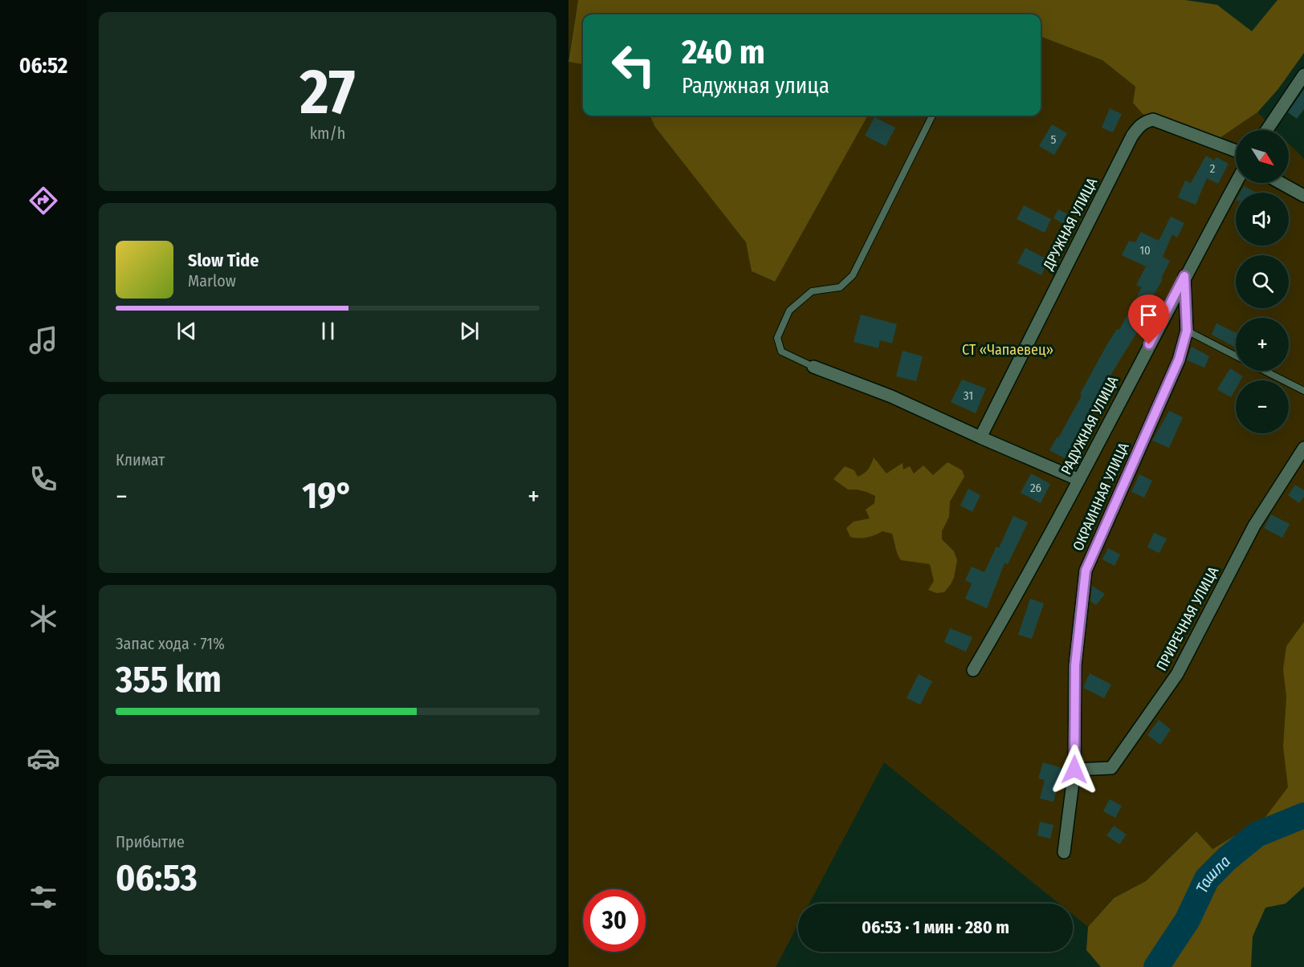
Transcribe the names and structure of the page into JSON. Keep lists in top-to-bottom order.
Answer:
{
  "streets": {
    "street": [
      "ДРУЖНАЯ УЛИЦА",
      "РАДУЖНАЯ УЛИЦА",
      "ОКРАИННАЯ УЛИЦА",
      "ПРИРЕЧНАЯ УЛИЦА"
    ]
  },
  "crossings": [
    ["РАДУЖНАЯ УЛИЦА", "ОКРАИННАЯ УЛИЦА"],
    ["ОКРАИННАЯ УЛИЦА", "ПРИРЕЧНАЯ УЛИЦА"]
  ],
  "water": ["Ташла"],
  "parks": ["СТ «Чапаевец»"],
  "house_numbers": [
    "5",
    "2",
    "10",
    "31",
    "26"
  ],
  "north": "bottom right",
  "page": {
    "tabs": "06:52",
    "tile": [
      ["27", "km/h"],
      "Климат",
      ["Запас хода · 71%", "355 km"],
      ["Прибытие", "06:53"]
    ],
    "turn": ["240 m", "Радужная улица"],
    "map_buttons": ["+", "−"],
    "song": ["Slow Tide", "Marlow"],
    "heat": ["−", "19°", "+"],
    "limit": "30",
    "trip": "06:53 · 1 мин · 280 m"
  }
}
